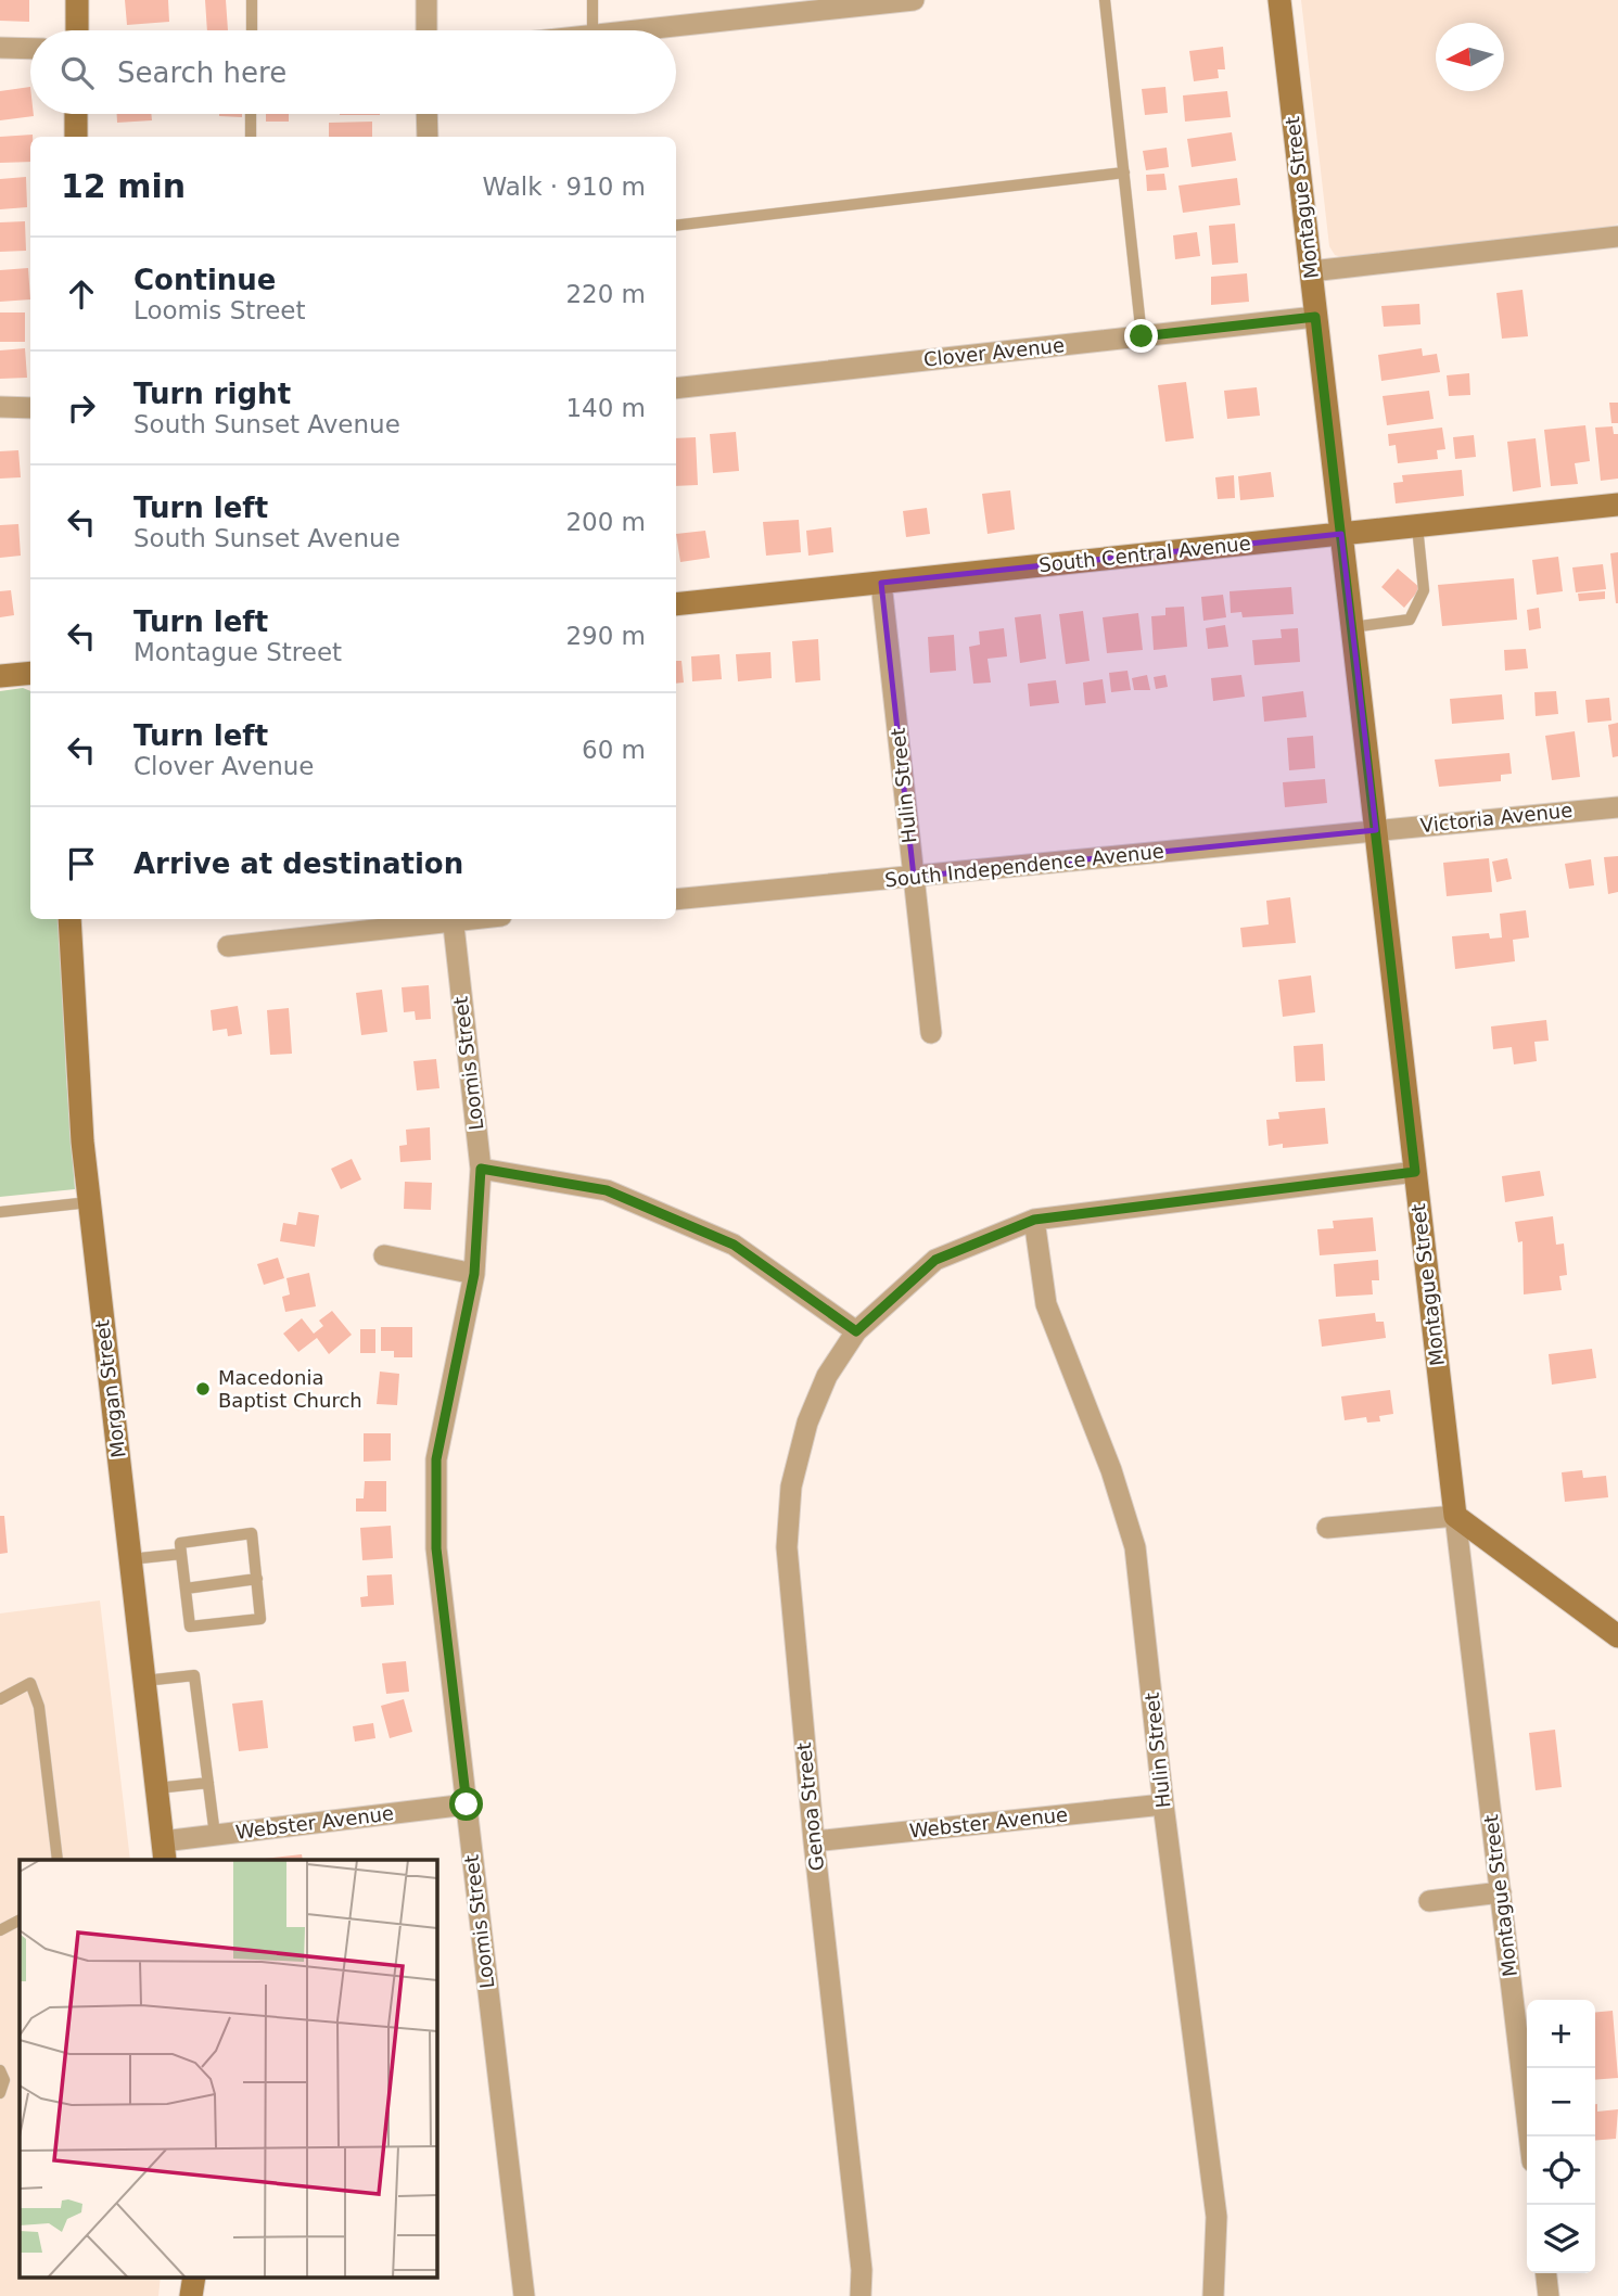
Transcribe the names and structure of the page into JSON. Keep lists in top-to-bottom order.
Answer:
{
  "streets": {
    "main road": ["Montague Street", "South Central Avenue", "Morgan Street"],
    "street": [
      "Clover Avenue",
      "Hulin Street",
      "Victoria Avenue",
      "South Independence Avenue",
      "Loomis Street",
      "Genoa Street",
      "Webster Avenue"
    ]
  },
  "crossings": [
    ["Montague Street", "Clover Avenue"],
    ["Montague Street", "South Central Avenue"],
    ["Montague Street", "Victoria Avenue"],
    ["Montague Street", "South Independence Avenue"],
    ["Montague Street", "Genoa Street"],
    ["South Central Avenue", "Hulin Street"],
    ["Hulin Street", "South Independence Avenue"],
    ["Hulin Street", "Genoa Street"],
    ["Hulin Street", "Webster Avenue"],
    ["Victoria Avenue", "South Independence Avenue"],
    ["Loomis Street", "Webster Avenue"],
    ["Morgan Street", "Webster Avenue"],
    ["Genoa Street", "Webster Avenue"]
  ],
  "places": ["Macedonia Baptist Church"],
  "north": "left",
  "page": {
    "search": "Search here",
    "heading": ["12 min", "Walk · 910 m"],
    "list": [
      ["Continue", "Loomis Street", "220 m"],
      ["Turn right", "South Sunset Avenue", "140 m"],
      ["Turn left", "South Sunset Avenue", "200 m"],
      ["Turn left", "Montague Street", "290 m"],
      ["Turn left", "Clover Avenue", "60 m"],
      "Arrive at destination"
    ],
    "map_buttons": ["+", "−"]
  }
}
